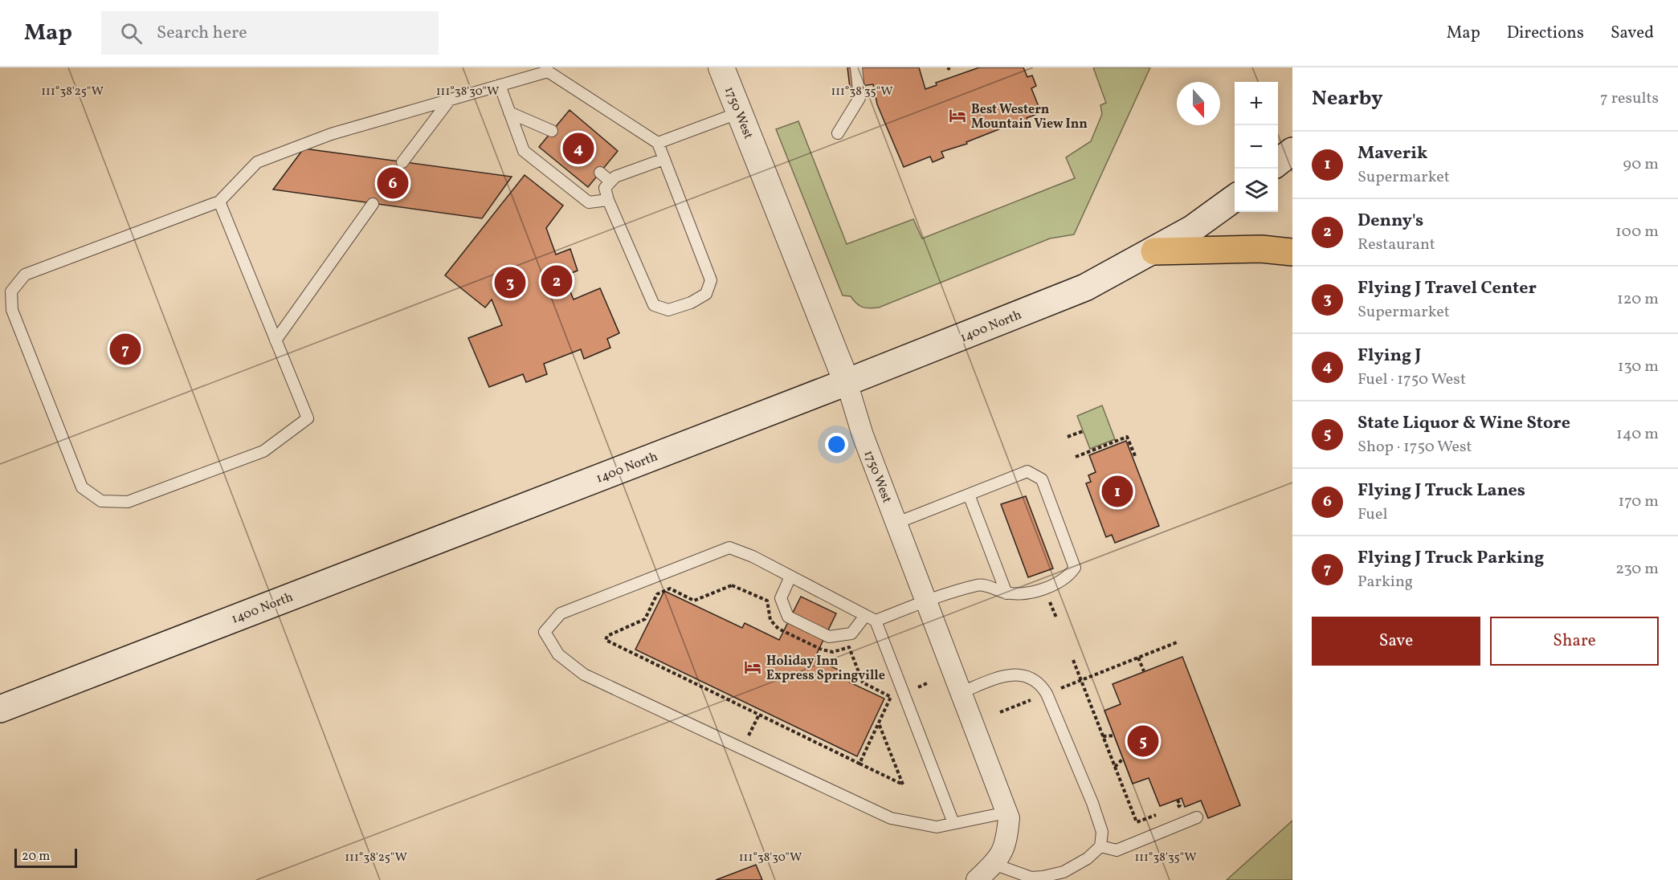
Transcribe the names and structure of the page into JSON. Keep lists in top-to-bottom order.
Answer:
{
  "streets": {
    "main road": ["1400 North"],
    "street": ["1750 West"]
  },
  "crossings": [
    ["1750 West", "1400 North"]
  ],
  "places": {
    "hotel": ["Best Western Mountain View Inn", "Holiday Inn Express Springville"]
  },
  "scale_bar": "20 m",
  "north": "bottom",
  "page": {
    "header": "Map",
    "search": "Search here",
    "nav": ["Map", "Directions", "Saved"],
    "heading": ["Nearby", "7 results"],
    "map_buttons": ["+", "−"],
    "list": [
      {
        "mark": "1",
        "name": "Maverik",
        "note": "Supermarket",
        "value": "90 m"
      },
      {
        "mark": "2",
        "name": "Denny's",
        "note": "Restaurant",
        "value": "100 m"
      },
      {
        "mark": "3",
        "name": "Flying J Travel Center",
        "note": "Supermarket",
        "value": "120 m"
      },
      {
        "mark": "4",
        "name": "Flying J",
        "note": "Fuel · 1750 West",
        "value": "130 m"
      },
      {
        "mark": "5",
        "name": "State Liquor & Wine Store",
        "note": "Shop · 1750 West",
        "value": "140 m"
      },
      {
        "mark": "6",
        "name": "Flying J Truck Lanes",
        "note": "Fuel",
        "value": "170 m"
      },
      {
        "mark": "7",
        "name": "Flying J Truck Parking",
        "note": "Parking",
        "value": "230 m"
      }
    ],
    "pins": [
      "4",
      "6",
      "2",
      "3",
      "7",
      "1",
      "5"
    ],
    "buttons": ["Save", "Share"],
    "scale": "20 m"
  },
  "coordinates": ["111°38'30\"W", "111°38'25\"W", "111°38'35\"W"]
}
